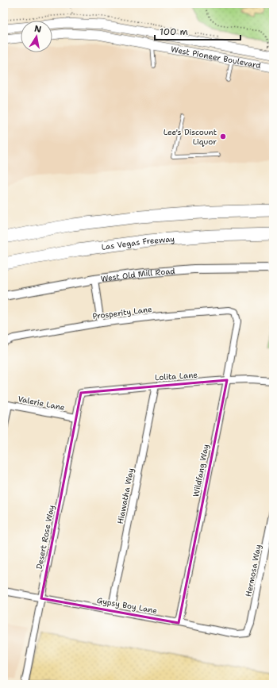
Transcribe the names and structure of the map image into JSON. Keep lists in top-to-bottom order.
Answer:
{
  "streets": {
    "highway": ["Las Vegas Freeway"],
    "main road": ["West Pioneer Boulevard"],
    "street": [
      "West Old Mill Road",
      "Prosperity Lane",
      "Lolita Lane",
      "Valerie Lane",
      "Wildfang Way",
      "Hiawatha Way",
      "Desert Rose Way",
      "Hermosa Way",
      "Gypsy Boy Lane"
    ]
  },
  "crossings": [
    ["Prosperity Lane", "Wildfang Way"],
    ["Lolita Lane", "Wildfang Way"],
    ["Lolita Lane", "Hiawatha Way"],
    ["Lolita Lane", "Desert Rose Way"],
    ["Valerie Lane", "Desert Rose Way"],
    ["Wildfang Way", "Gypsy Boy Lane"],
    ["Hiawatha Way", "Gypsy Boy Lane"],
    ["Desert Rose Way", "Gypsy Boy Lane"],
    ["Hermosa Way", "Gypsy Boy Lane"]
  ],
  "places": ["Lee's Discount Liquor"],
  "scale_bar": "100 m",
  "north": "top"
}
